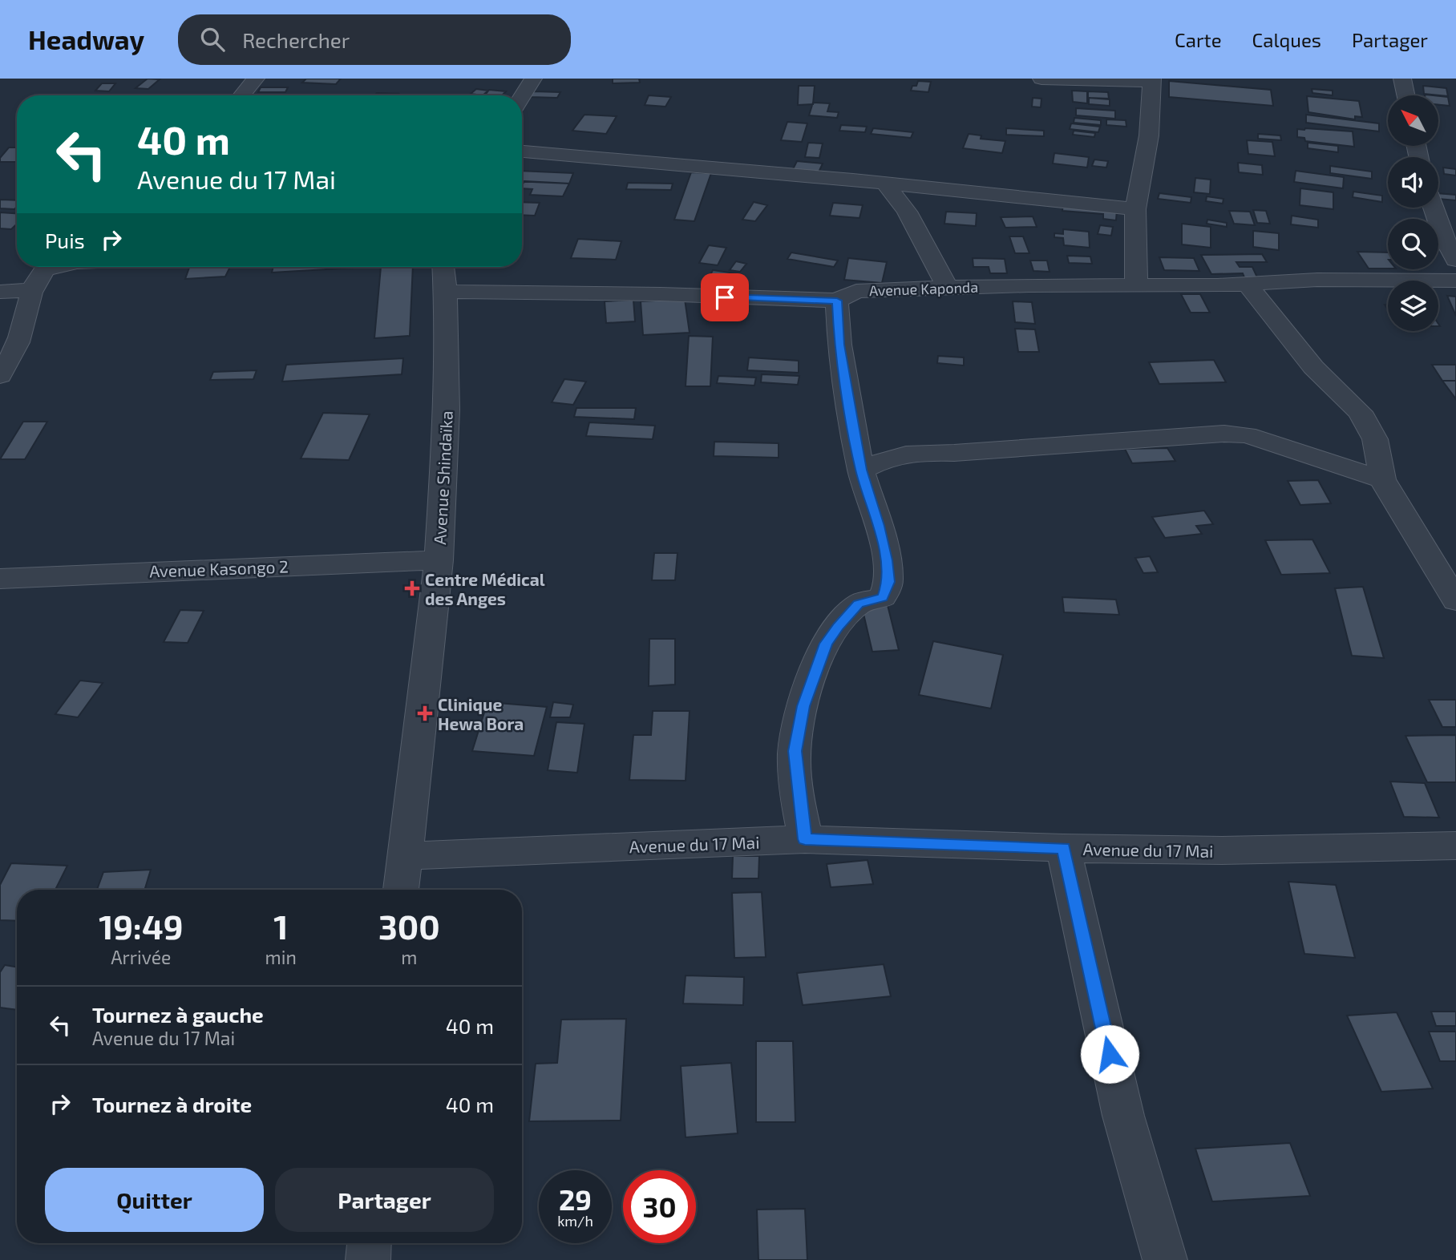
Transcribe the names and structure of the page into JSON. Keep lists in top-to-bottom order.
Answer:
{
  "streets": {
    "street": [
      "Avenue Kaponda",
      "Avenue Shindaïka",
      "Avenue Kasongo 2",
      "Avenue du 17 Mai"
    ]
  },
  "crossings": [
    ["Avenue Kaponda", "Avenue Shindaïka"],
    ["Avenue Shindaïka", "Avenue Kasongo 2"],
    ["Avenue Shindaïka", "Avenue du 17 Mai"]
  ],
  "places": {
    "health": ["Centre Médical des Anges", "Clinique Hewa Bora"]
  },
  "north": "top left",
  "page": {
    "header": "Headway",
    "search": "Rechercher",
    "nav": ["Carte", "Calques", "Partager"],
    "turn": ["40 m", "Avenue du 17 Mai"],
    "then": "Puis",
    "eta": [
      "19:49",
      "Arrivée",
      "1",
      "min",
      "300",
      "m"
    ],
    "list": [
      {
        "name": "Tournez à gauche",
        "note": "Avenue du 17 Mai",
        "value": "40 m"
      },
      {
        "name": "Tournez à droite",
        "value": "40 m"
      }
    ],
    "buttons": ["Quitter", "Partager"],
    "speed": "29 km/h",
    "limit": "30"
  }
}
